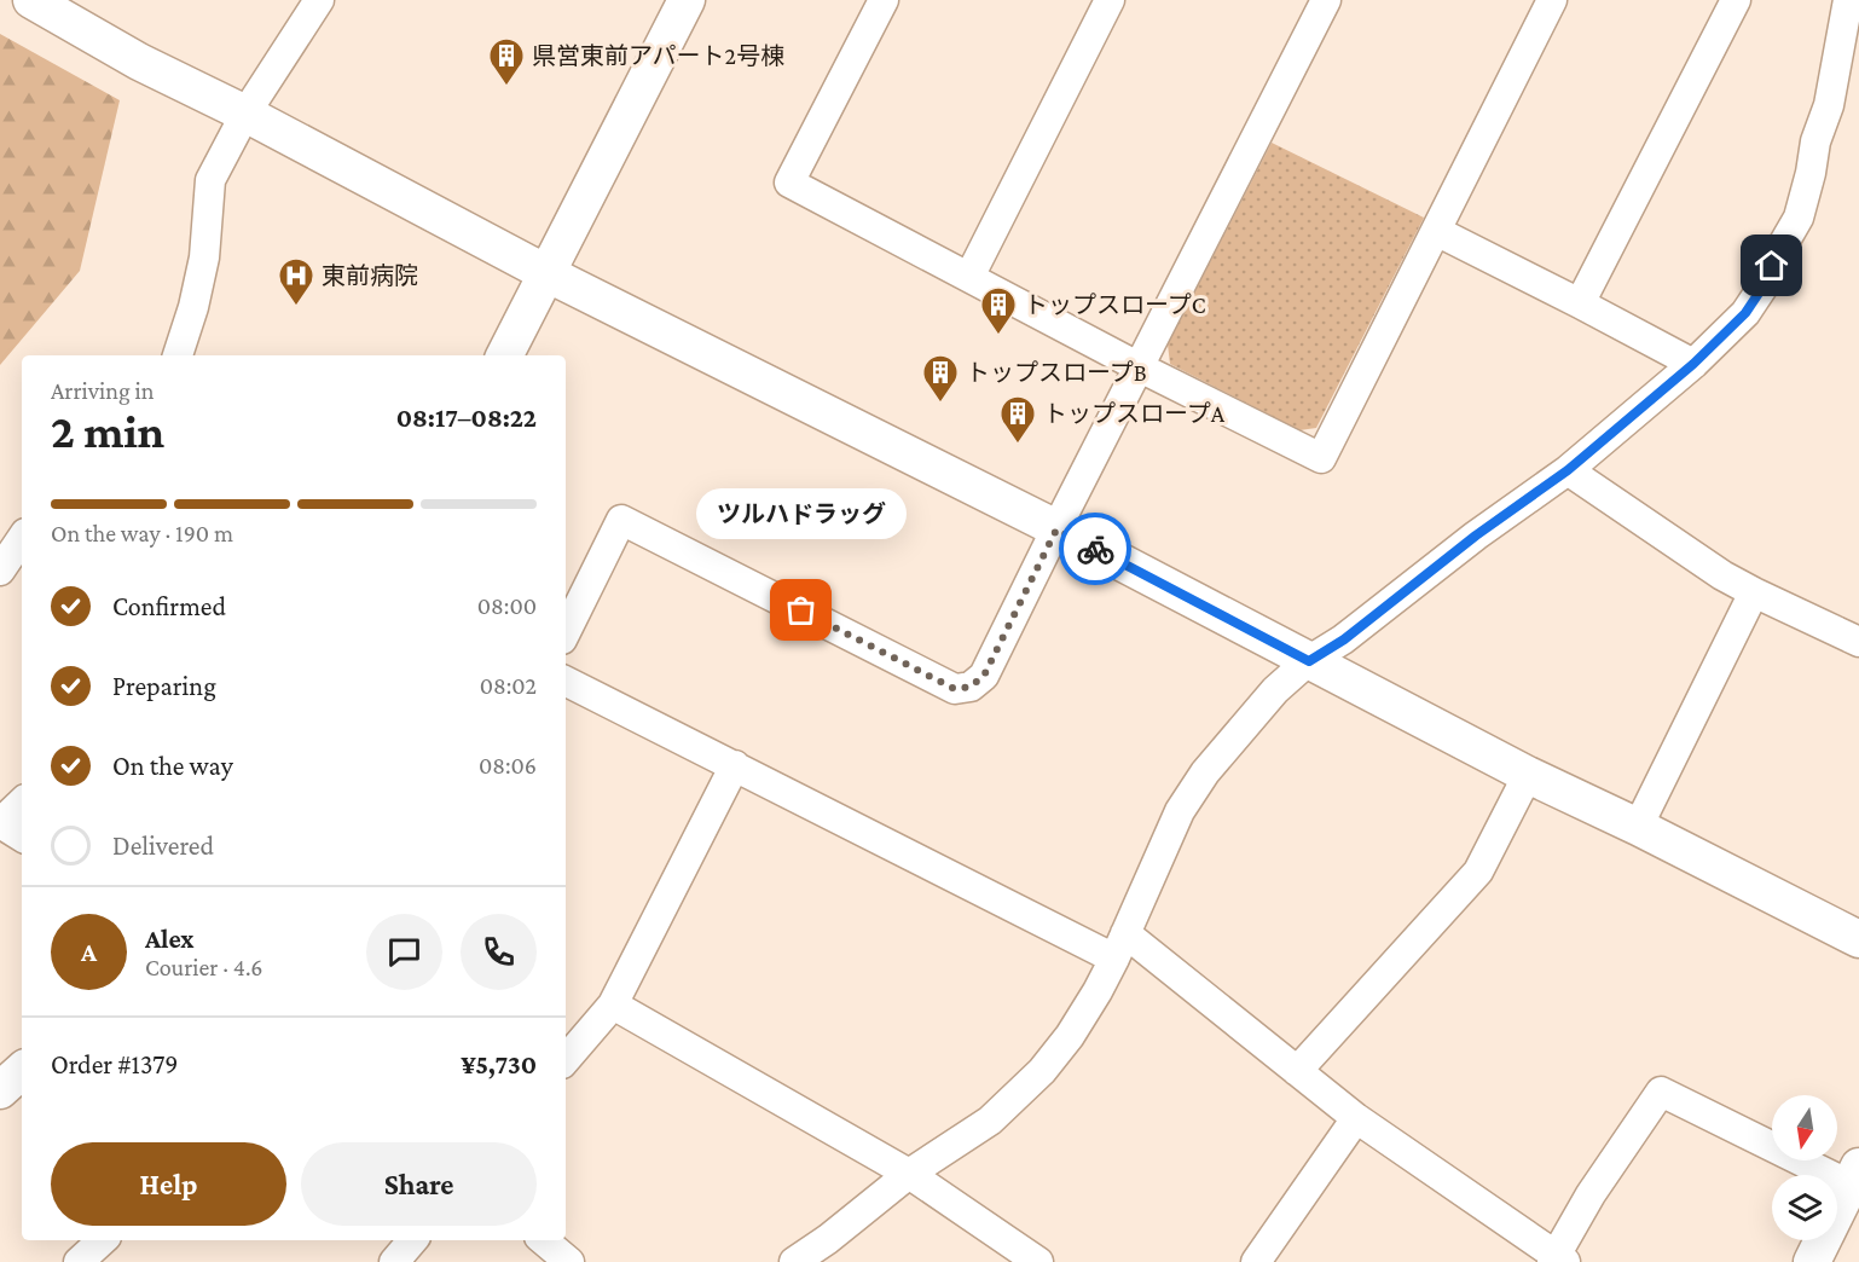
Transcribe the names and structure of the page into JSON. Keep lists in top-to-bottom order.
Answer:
{
  "places": {
    "building": [
      "県営東前アパート2号棟",
      "トップスロープC",
      "トップスロープB",
      "トップスロープA"
    ],
    "hospital": ["東前病院"],
    "other": ["ツルハドラッグ"]
  },
  "north": "bottom",
  "page": {
    "heading": ["2 min", "Arriving in", "08:17–08:22"],
    "panel": [
      "Alex",
      "Courier · 4.6",
      "Order #1379",
      "¥5,730"
    ],
    "bar": "On the way · 190 m",
    "bubble": "ツルハドラッグ",
    "list": [
      ["Confirmed", "08:00"],
      ["Preparing", "08:02"],
      ["On the way", "08:06"],
      "Delivered"
    ],
    "round": "A",
    "buttons": ["Help", "Share"]
  }
}
